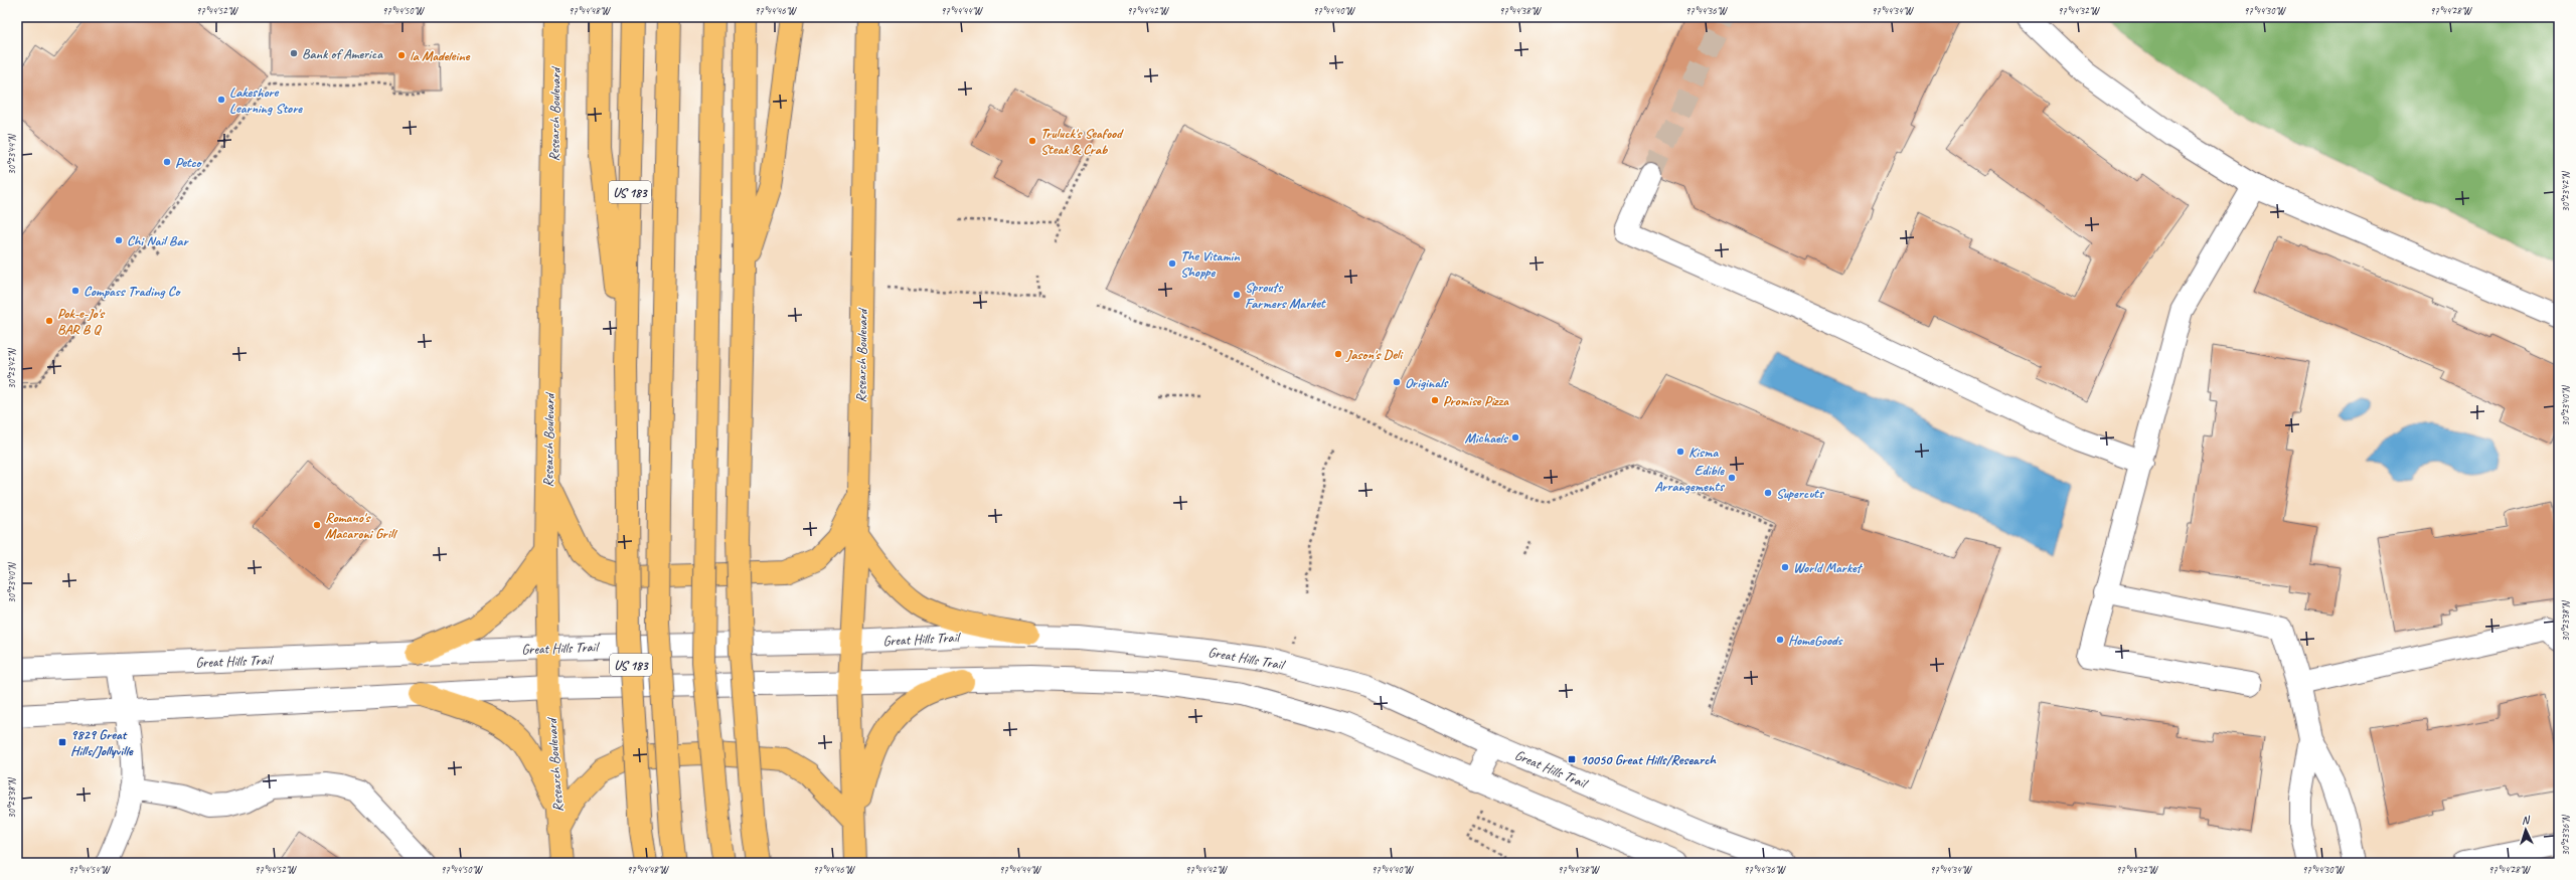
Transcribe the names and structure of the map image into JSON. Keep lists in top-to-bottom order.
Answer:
{
  "streets": {
    "main road": ["Research Boulevard", "US 183"],
    "street": ["Great Hills Trail"]
  },
  "crossings": [
    ["Research Boulevard", "Great Hills Trail"]
  ],
  "places": {
    "other": [
      "Bank of America",
      "la Madeleine",
      "Lakeshore Learning Store",
      "Truluck's Seafood Steak & Crab",
      "Petco",
      "Chi Nail Bar",
      "The Vitamin Shoppe",
      "Compass Trading Co",
      "Sprouts Farmers Market",
      "Pok-e-Jo's BAR B Q",
      "Jason's Deli",
      "Originals",
      "Promise Pizza",
      "Michaels",
      "Kisma",
      "Edible Arrangements",
      "Supercuts",
      "Romano's Macaroni Grill",
      "World Market",
      "HomeGoods"
    ],
    "transit": ["9829 Great Hills/Jollyville", "10050 Great Hills/Research"]
  },
  "north": "top",
  "coordinates": [
    "97°44'52\"W",
    "97°44'50\"W",
    "97°44'48\"W",
    "97°44'46\"W",
    "97°44'44\"W",
    "97°44'42\"W",
    "97°44'40\"W",
    "97°44'38\"W",
    "97°44'36\"W",
    "97°44'34\"W",
    "97°44'32\"W",
    "97°44'30\"W",
    "97°44'28\"W",
    "30°23'44\"N",
    "30°23'42\"N",
    "30°23'40\"N",
    "30°23'38\"N",
    "30°23'36\"N",
    "97°44'54\"W"
  ]
}
